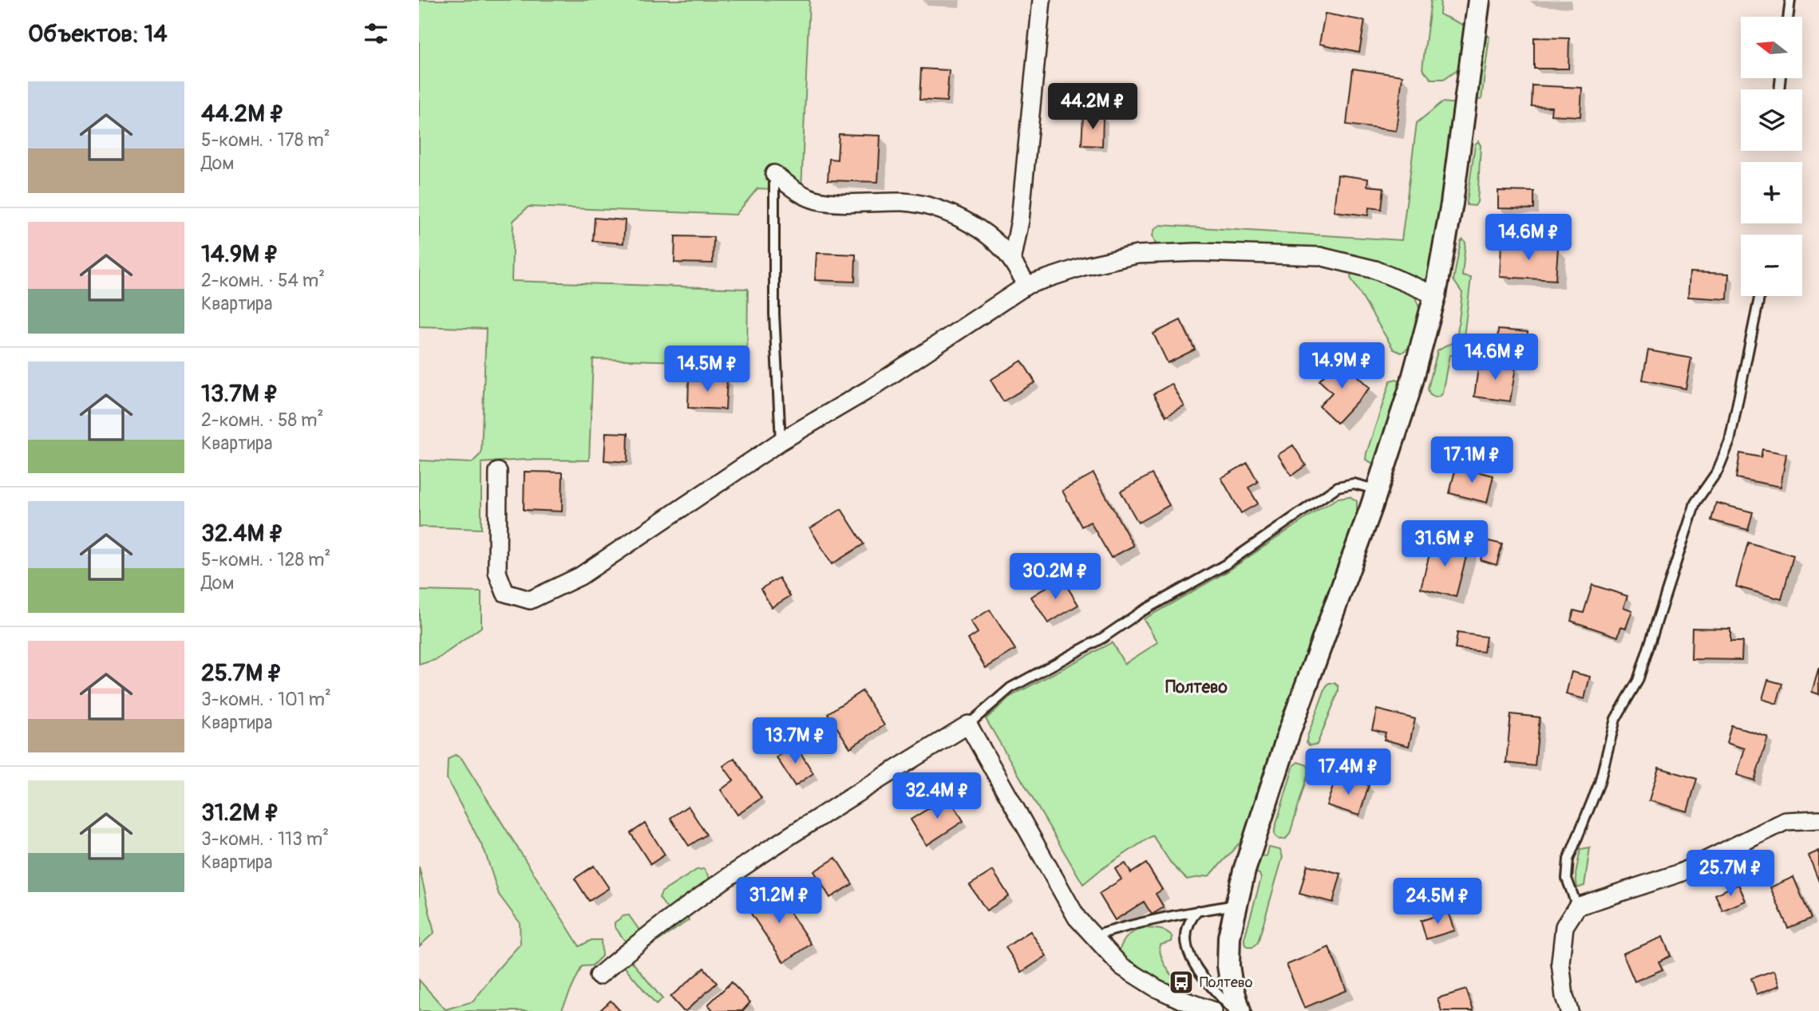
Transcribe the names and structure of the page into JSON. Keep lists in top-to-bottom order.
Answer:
{
  "districts": ["Полтево"],
  "places": {
    "bus stop": ["Полтево"]
  },
  "north": "left",
  "page": {
    "heading": "Объектов: 14",
    "map_buttons": ["+", "−"],
    "list": [
      {
        "name": "44.2M ₽",
        "note": "5-комн. · 178 m² · Дом"
      },
      {
        "name": "14.9M ₽",
        "note": "2-комн. · 54 m² · Квартира"
      },
      {
        "name": "13.7M ₽",
        "note": "2-комн. · 58 m² · Квартира"
      },
      {
        "name": "32.4M ₽",
        "note": "5-комн. · 128 m² · Дом"
      },
      {
        "name": "25.7M ₽",
        "note": "3-комн. · 101 m² · Квартира"
      },
      {
        "name": "31.2M ₽",
        "note": "3-комн. · 113 m² · Квартира"
      }
    ],
    "price": [
      "44.2M ₽",
      "14.6M ₽",
      "14.6M ₽",
      "14.9M ₽",
      "14.5M ₽",
      "17.1M ₽",
      "31.6M ₽",
      "30.2M ₽",
      "13.7M ₽",
      "17.4M ₽",
      "32.4M ₽",
      "25.7M ₽",
      "31.2M ₽",
      "24.5M ₽"
    ]
  }
}
